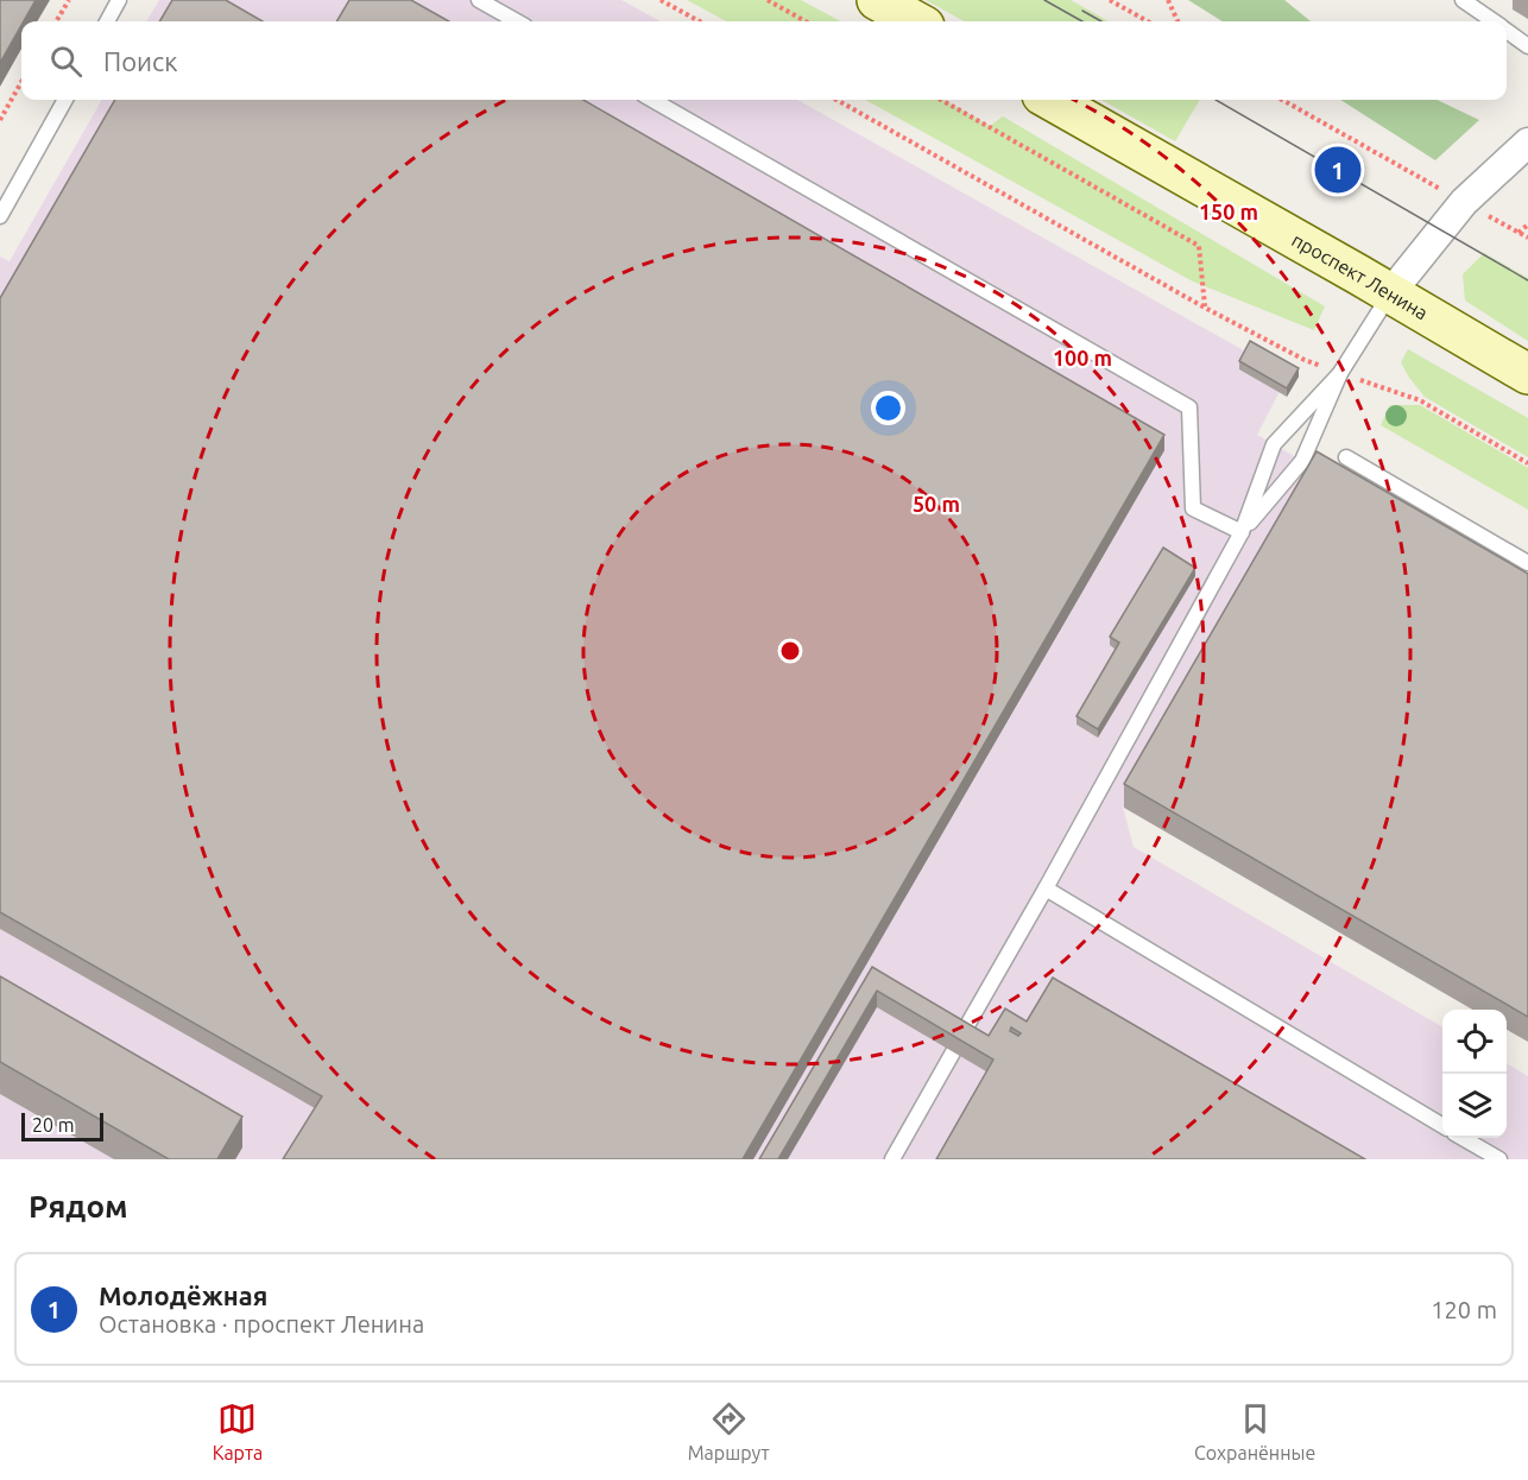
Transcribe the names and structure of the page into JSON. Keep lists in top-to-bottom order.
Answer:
{
  "streets": {
    "main road": ["проспект Ленина"]
  },
  "scale_bar": "20 m",
  "page": {
    "search": "Поиск",
    "pins": "1",
    "scale": "20 m",
    "heading": "Рядом",
    "list": [
      {
        "mark": "1",
        "name": "Молодёжная",
        "note": "Остановка · проспект Ленина",
        "value": "120 m"
      }
    ],
    "nav": ["Карта", "Маршрут", "Сохранённые"]
  },
  "rings": ["150 m", "100 m", "50 m"]
}
